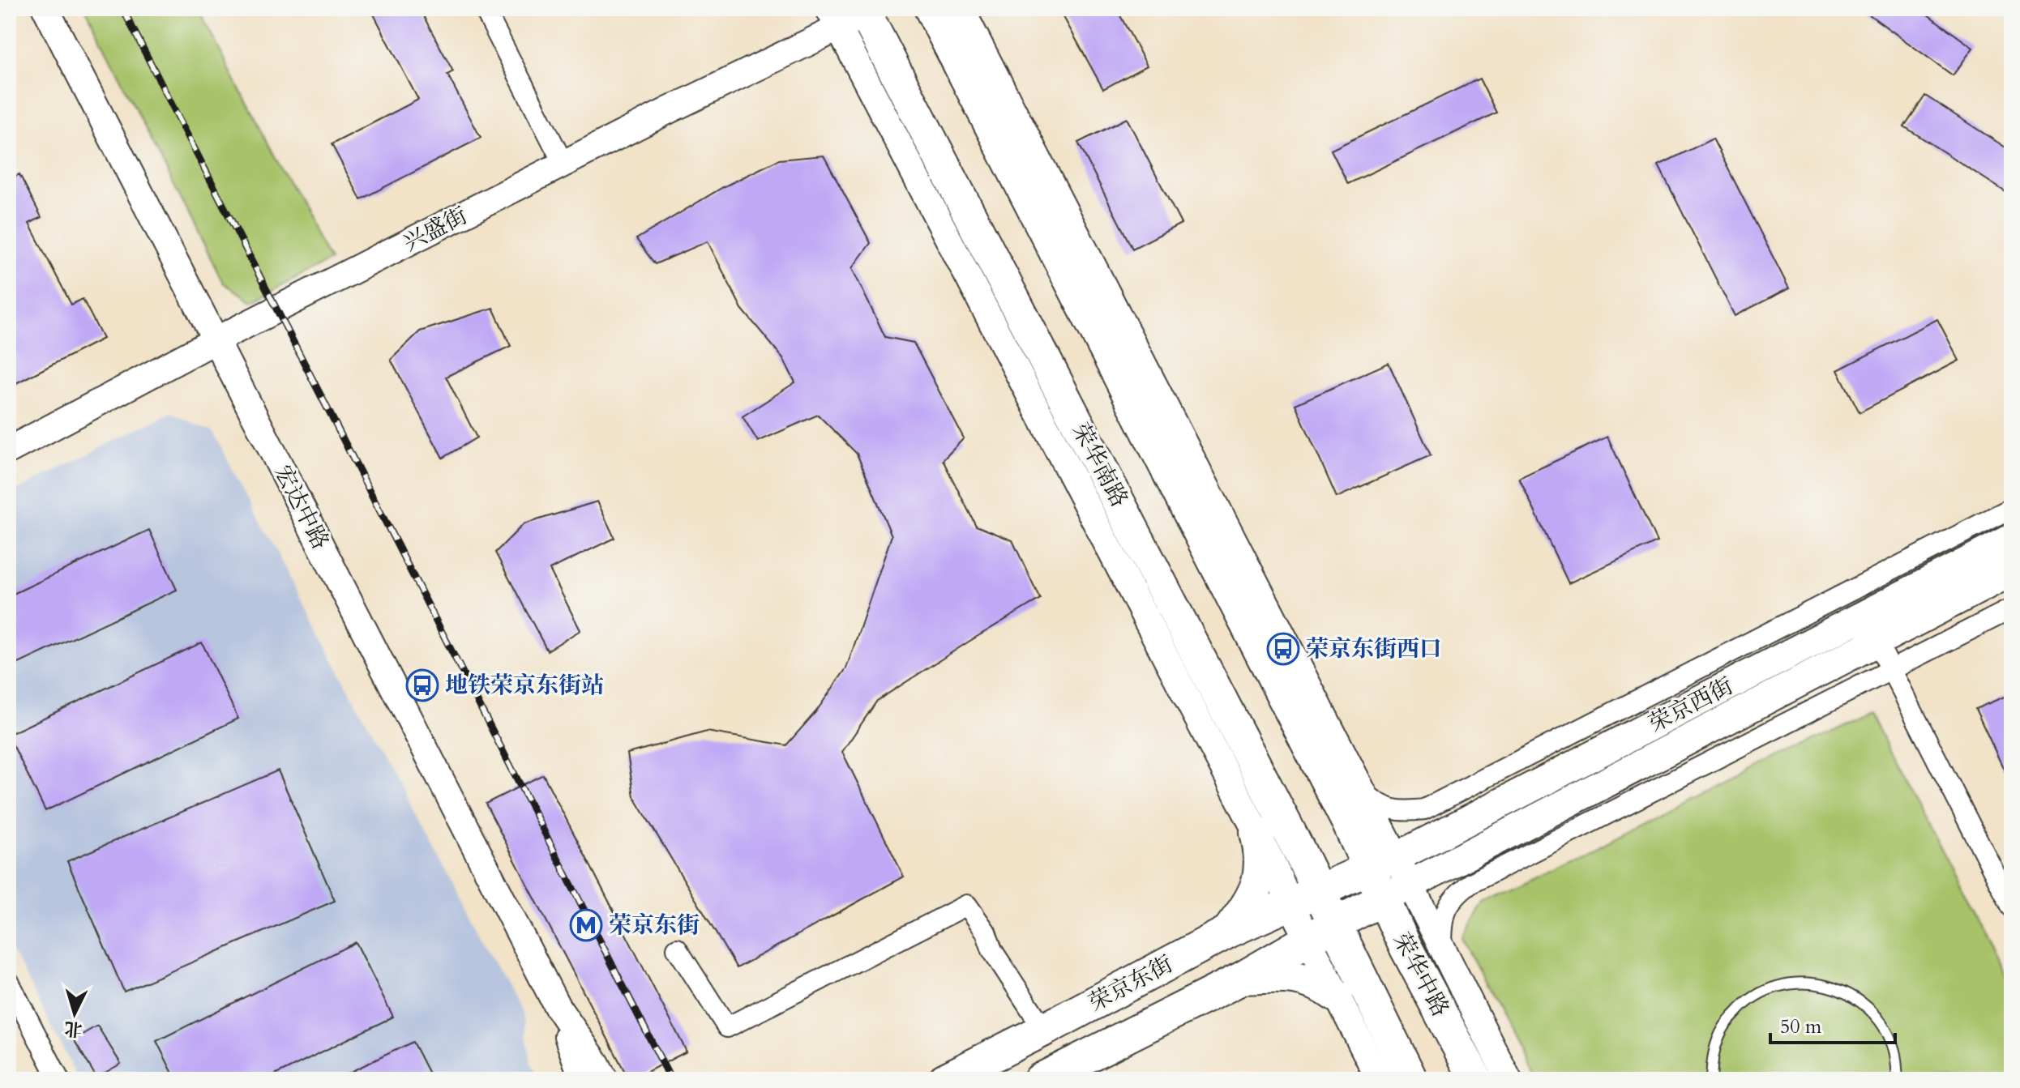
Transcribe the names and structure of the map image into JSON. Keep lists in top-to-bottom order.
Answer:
{
  "streets": {
    "main road": [
      "荣华南路",
      "荣京西街",
      "荣华中路",
      "荣京东街"
    ],
    "street": ["兴盛街", "宏达中路"]
  },
  "crossings": [
    ["兴盛街", "荣华南路"],
    ["兴盛街", "宏达中路"],
    ["荣华南路", "荣京东街"],
    ["荣京西街", "荣华中路"],
    ["荣京西街", "荣京东街"],
    ["荣华中路", "荣京东街"]
  ],
  "places": {
    "bus stop": ["荣京东街西口", "地铁荣京东街站"],
    "metro station": ["荣京东街"]
  },
  "scale_bar": "50 m",
  "north": "bottom"
}
